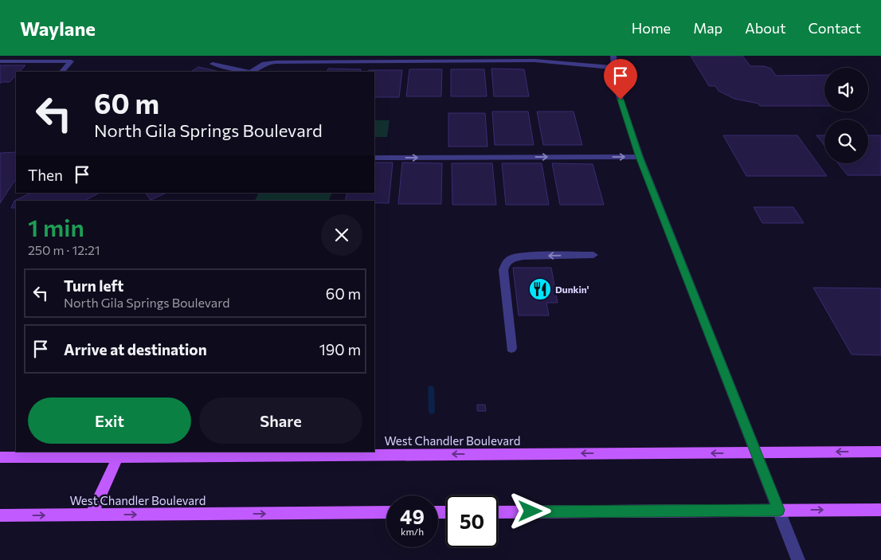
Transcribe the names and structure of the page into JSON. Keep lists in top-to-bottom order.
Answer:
{
  "streets": {
    "main road": ["West Chandler Boulevard"]
  },
  "places": {
    "restaurant": ["Dunkin'"]
  },
  "page": {
    "header": "Waylane",
    "nav": [
      "Home",
      "Map",
      "About",
      "Contact"
    ],
    "turn": ["60 m", "North Gila Springs Boulevard"],
    "then": "Then",
    "heading": ["1 min", "250 m · 12:21"],
    "list": [
      {
        "name": "Turn left",
        "note": "North Gila Springs Boulevard",
        "value": "60 m"
      },
      {
        "name": "Arrive at destination",
        "value": "190 m"
      }
    ],
    "buttons": ["Exit", "Share"],
    "speed": "49 km/h",
    "limit": "50"
  }
}
